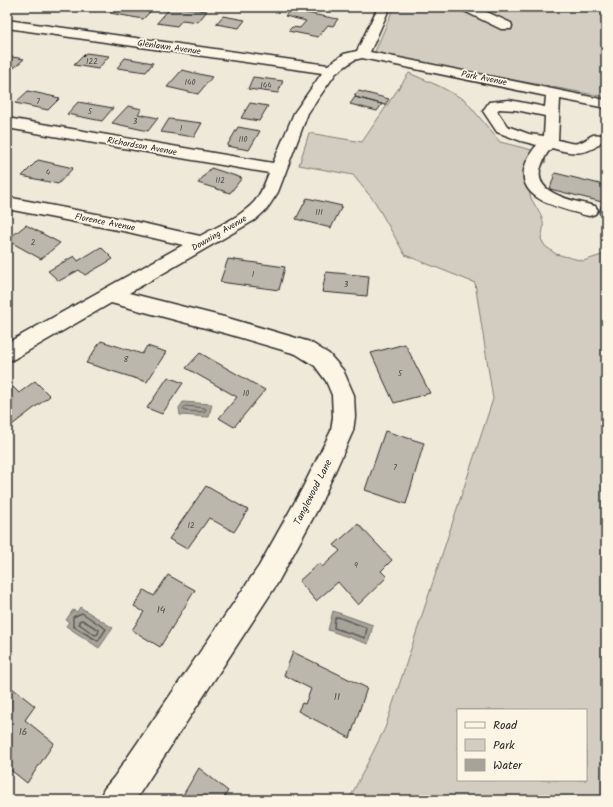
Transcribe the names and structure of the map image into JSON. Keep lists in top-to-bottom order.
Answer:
{
  "streets": {
    "street": [
      "Glenlawn Avenue",
      "Park Avenue",
      "Richardson Avenue",
      "Florence Avenue",
      "Downing Avenue",
      "Tanglewood Lane"
    ]
  },
  "crossings": [
    ["Glenlawn Avenue", "Downing Avenue"],
    ["Park Avenue", "Downing Avenue"],
    ["Richardson Avenue", "Downing Avenue"],
    ["Florence Avenue", "Downing Avenue"],
    ["Downing Avenue", "Tanglewood Lane"]
  ],
  "house_numbers": [
    "122",
    "140",
    "144",
    "7",
    "5",
    "3",
    "1",
    "110",
    "4",
    "112",
    "111",
    "2",
    "1",
    "3",
    "8",
    "5",
    "10",
    "7",
    "12",
    "9",
    "14",
    "11",
    "16"
  ],
  "legend": ["Road", "Park", "Water"]
}
